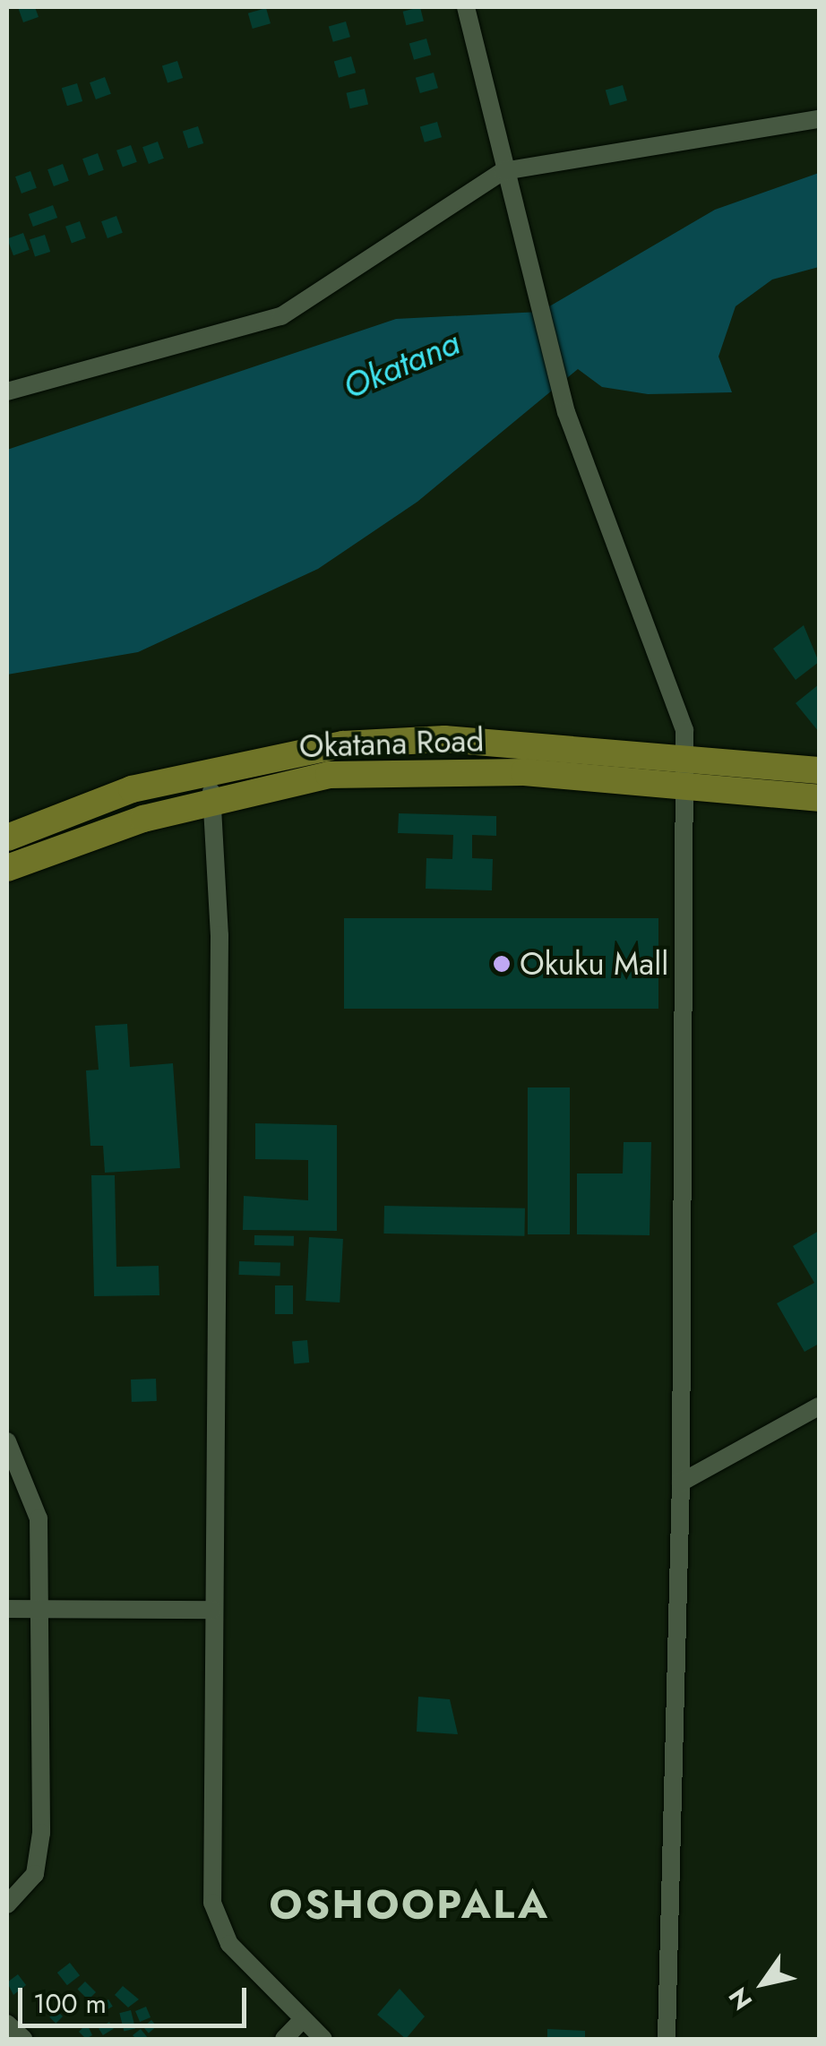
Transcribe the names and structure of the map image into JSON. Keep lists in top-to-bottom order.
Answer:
{
  "streets": {
    "main road": ["Okatana Road"]
  },
  "districts": ["OSHOOPALA"],
  "water": ["Okatana"],
  "places": ["Okuku Mall"],
  "scale_bar": "100 m",
  "north": "bottom left"
}
